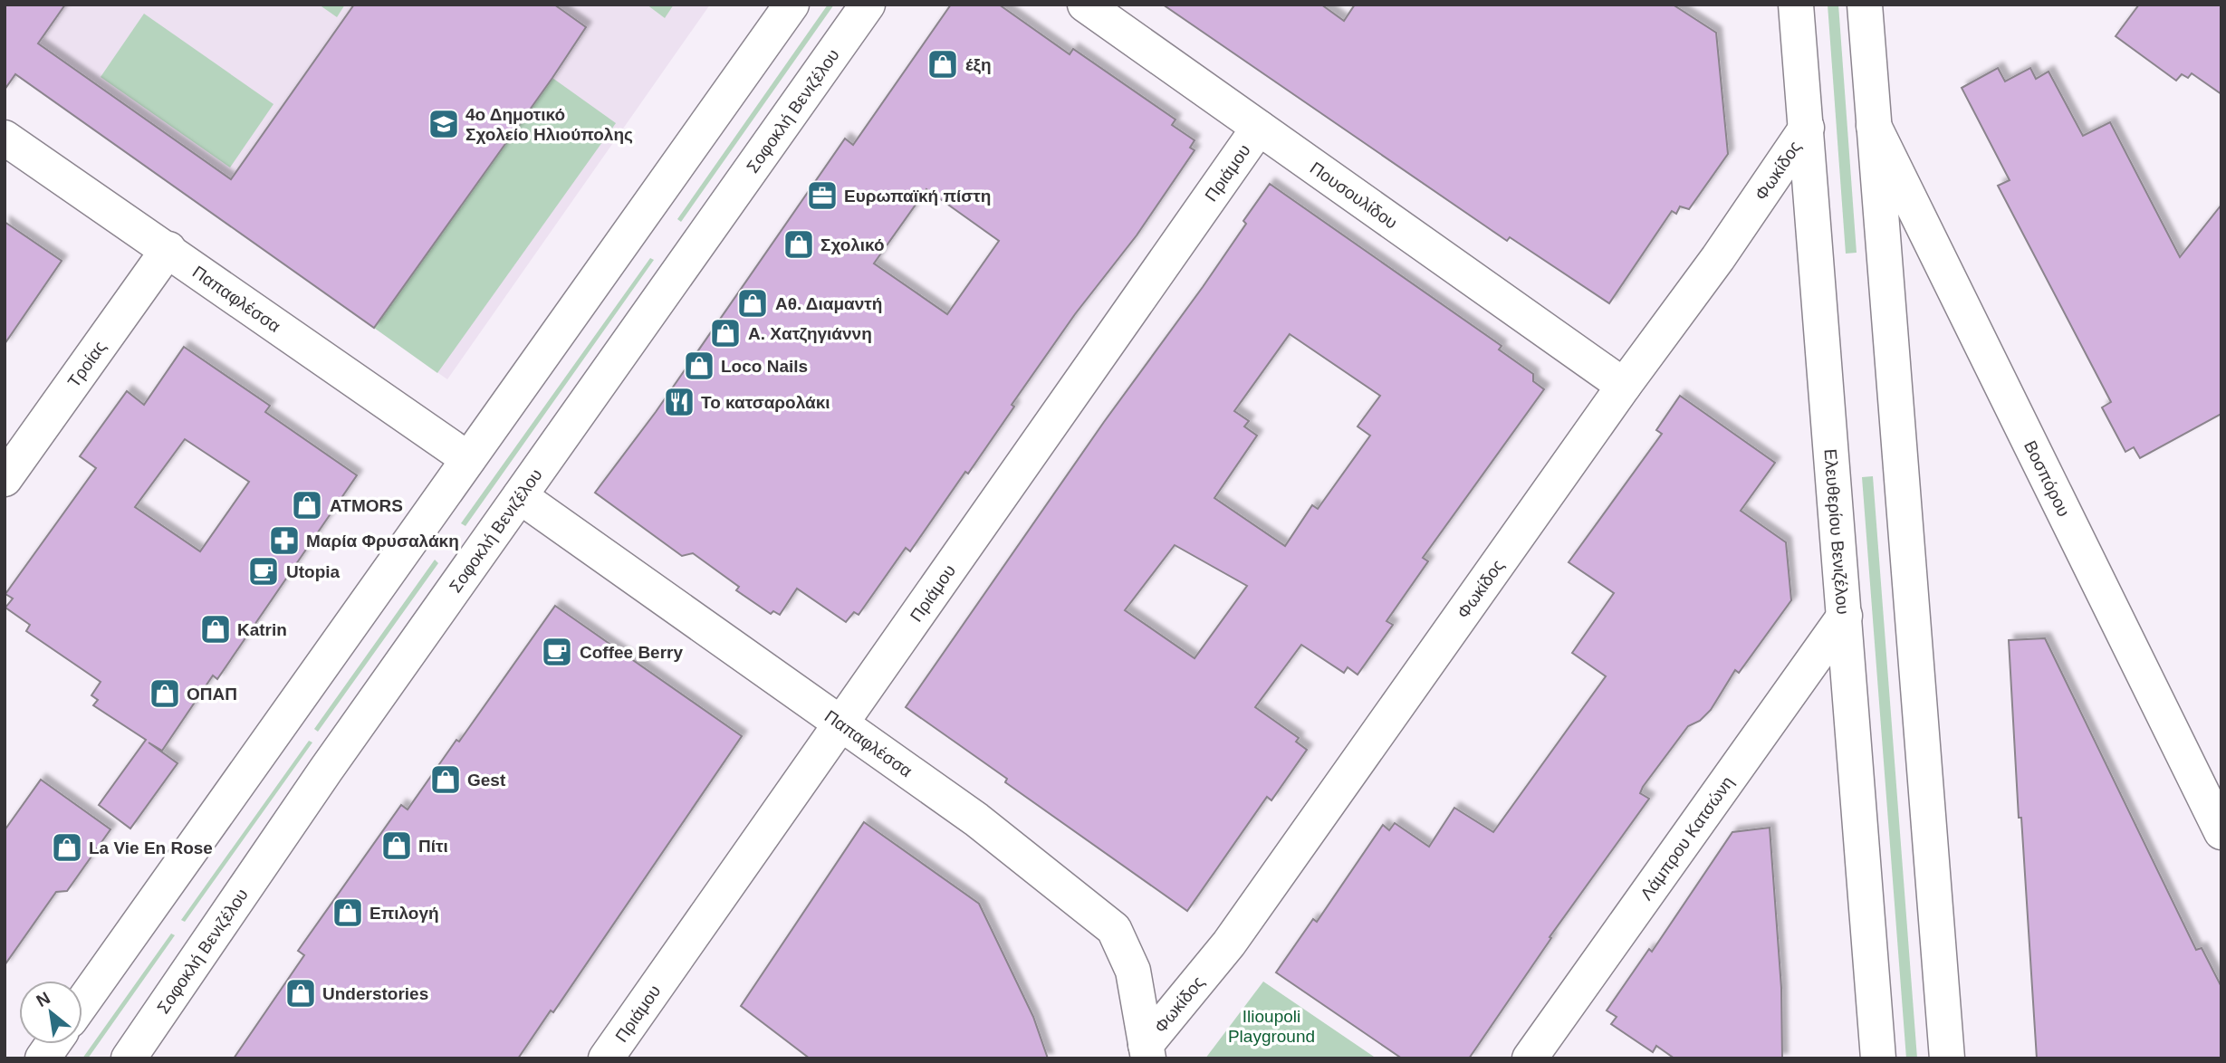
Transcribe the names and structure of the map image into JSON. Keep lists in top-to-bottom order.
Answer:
{
  "streets": {
    "street": [
      "Σοφοκλή Βενιζέλου",
      "Φωκίδος",
      "Πριάμου",
      "Πουσουλίδου",
      "Παπαφλέσσα",
      "Τροίας",
      "Βοσπόρου",
      "Ελευθερίου Βενιζέλου",
      "Λάμπρου Κατσώνη"
    ]
  },
  "crossings": [
    ["Σοφοκλή Βενιζέλου", "Παπαφλέσσα"],
    ["Φωκίδος", "Πουσουλίδου"],
    ["Φωκίδος", "Παπαφλέσσα"],
    ["Φωκίδος", "Ελευθερίου Βενιζέλου"],
    ["Πριάμου", "Πουσουλίδου"],
    ["Πριάμου", "Παπαφλέσσα"],
    ["Παπαφλέσσα", "Τροίας"],
    ["Ελευθερίου Βενιζέλου", "Λάμπρου Κατσώνη"]
  ],
  "parks": ["Ilioupoli Playground"],
  "places": {
    "shop": [
      "έξη",
      "Σχολικό",
      "Αθ. Διαμαντή",
      "Α. Χατζηγιάννη",
      "Loco Nails",
      "ATMORS",
      "Katrin",
      "ΟΠΑΠ",
      "Gest",
      "Πίτι",
      "La Vie En Rose",
      "Επιλογή",
      "Understories"
    ],
    "school or university": ["4ο Δημοτικό Σχολείο Ηλιούπολης"],
    "office": ["Ευρωπαϊκή πίστη"],
    "restaurant": ["Το κατσαρολάκι"],
    "pharmacy": ["Μαρία Φρυσαλάκη"],
    "cafe": ["Utopia", "Coffee Berry"]
  },
  "north": "top left"
}
